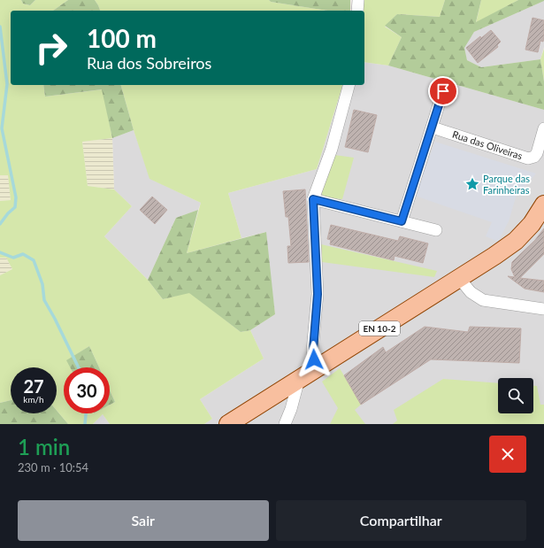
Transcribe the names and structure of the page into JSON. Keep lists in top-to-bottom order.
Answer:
{
  "streets": {
    "main road": ["EN 10-2"],
    "street": ["Rua das Oliveiras"]
  },
  "places": {
    "place": ["Parque das Farinheiras"]
  },
  "page": {
    "turn": ["100 m", "Rua dos Sobreiros"],
    "speed": "27 km/h",
    "limit": "30",
    "heading": ["1 min", "230 m · 10:54"],
    "buttons": ["Sair", "Compartilhar"]
  }
}
